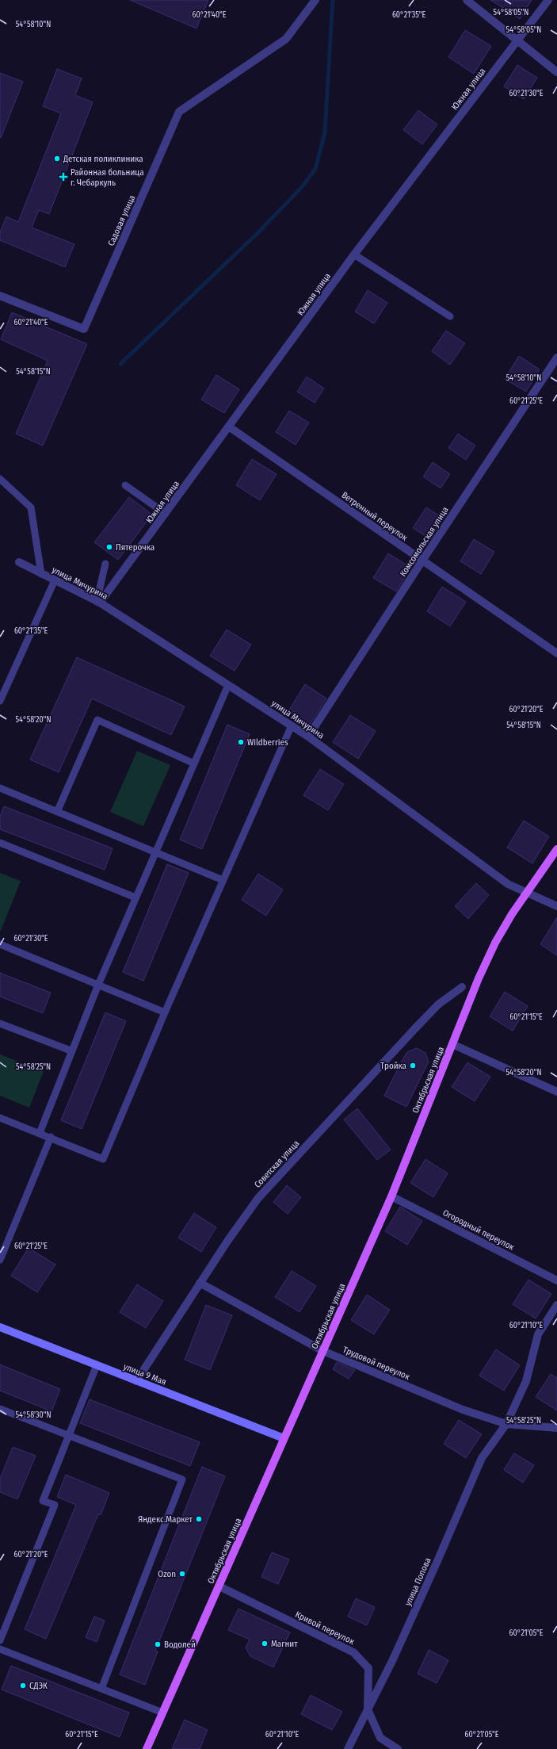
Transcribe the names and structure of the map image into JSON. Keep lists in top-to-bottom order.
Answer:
{
  "streets": {
    "main road": ["Октябрьская улица", "улица 9 Мая"],
    "street": [
      "Южная улица",
      "Садовая улица",
      "Ветренный переулок",
      "Комсомольская улица",
      "улица Мичурина",
      "Советская улица",
      "Огородный переулок",
      "Трудовой переулок",
      "улица Попова",
      "Кривой переулок"
    ]
  },
  "crossings": [
    ["Южная улица", "Ветренный переулок"],
    ["Южная улица", "улица Мичурина"],
    ["Ветренный переулок", "Комсомольская улица"],
    ["Комсомольская улица", "улица Мичурина"],
    ["улица Мичурина", "Октябрьская улица"],
    ["Октябрьская улица", "Огородный переулок"],
    ["Октябрьская улица", "Трудовой переулок"],
    ["Октябрьская улица", "улица 9 Мая"],
    ["Октябрьская улица", "Кривой переулок"],
    ["Советская улица", "Трудовой переулок"],
    ["Советская улица", "улица 9 Мая"],
    ["Трудовой переулок", "улица Попова"],
    ["улица Попова", "Кривой переулок"]
  ],
  "places": {
    "other": [
      "Детская поликлиника",
      "Пятерочка",
      "Wildberries",
      "Тройка",
      "Яндекс.Маркет",
      "Ozon",
      "Магнит",
      "Водолей",
      "СДЭК"
    ],
    "health": ["Районная больница г. Чебаркуль"]
  },
  "coordinates": [
    "54°58'05\"N",
    "60°21'35\"E",
    "60°21'40\"E",
    "54°58'10\"N",
    "60°21'30\"E",
    "54°58'15\"N",
    "60°21'25\"E",
    "60°21'20\"E",
    "54°58'20\"N",
    "60°21'15\"E",
    "54°58'25\"N",
    "60°21'10\"E",
    "54°58'30\"N",
    "60°21'05\"E"
  ]
}
